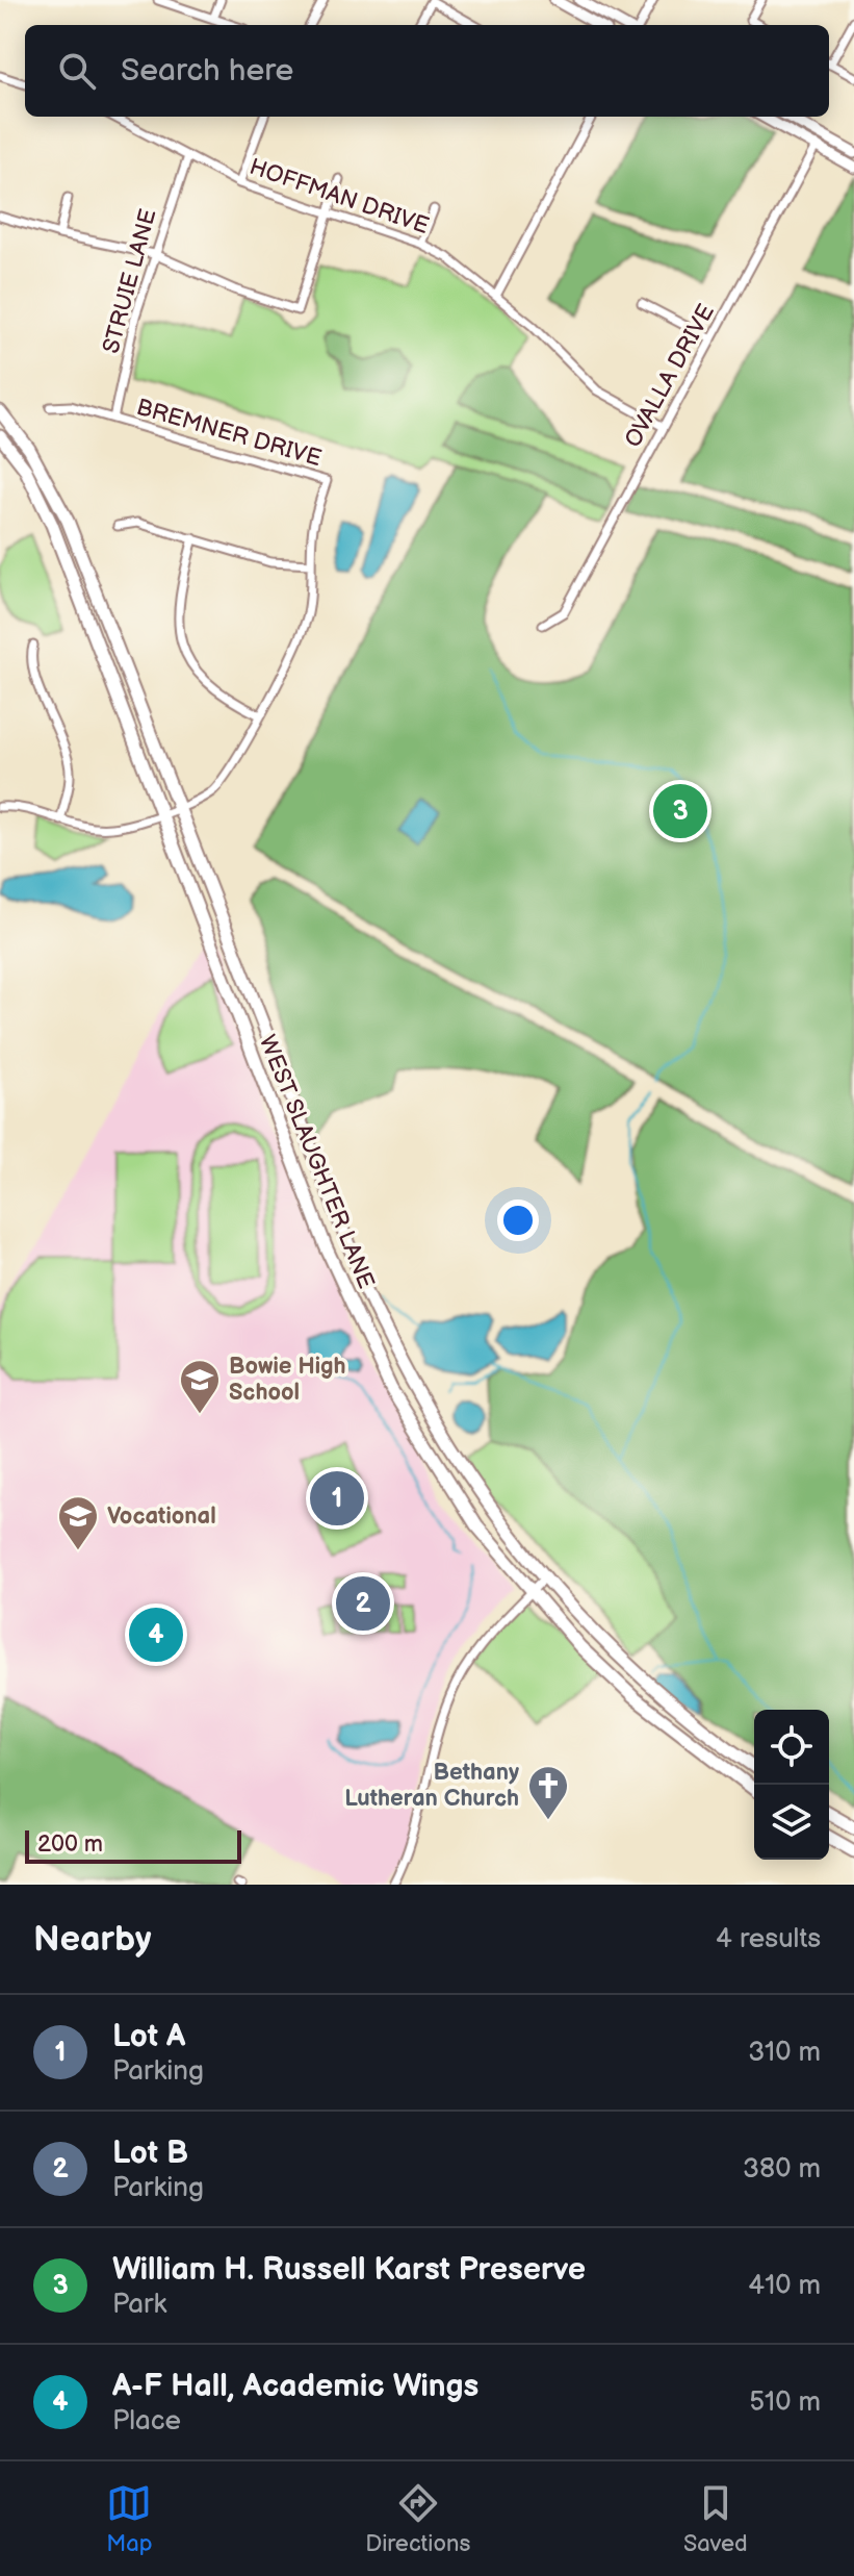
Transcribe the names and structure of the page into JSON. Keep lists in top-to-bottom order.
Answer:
{
  "streets": {
    "main road": ["WEST SLAUGHTER LANE"],
    "street": [
      "HOFFMAN DRIVE",
      "STRUIE LANE",
      "OVALLA DRIVE",
      "BREMNER DRIVE"
    ]
  },
  "crossings": [
    ["HOFFMAN DRIVE", "STRUIE LANE"],
    ["HOFFMAN DRIVE", "OVALLA DRIVE"],
    ["STRUIE LANE", "BREMNER DRIVE"],
    ["BREMNER DRIVE", "WEST SLAUGHTER LANE"]
  ],
  "places": {
    "school or university": ["Bowie High School", "Vocational"],
    "church": ["Bethany Lutheran Church"]
  },
  "scale_bar": "200 m",
  "page": {
    "search": "Search here",
    "pins": [
      "3",
      "1",
      "2",
      "4"
    ],
    "scale": "200 m",
    "heading": ["Nearby", "4 results"],
    "list": [
      {
        "mark": "1",
        "name": "Lot A",
        "note": "Parking",
        "value": "310 m"
      },
      {
        "mark": "2",
        "name": "Lot B",
        "note": "Parking",
        "value": "380 m"
      },
      {
        "mark": "3",
        "name": "William H. Russell Karst Preserve",
        "note": "Park",
        "value": "410 m"
      },
      {
        "mark": "4",
        "name": "A-F Hall, Academic Wings",
        "note": "Place",
        "value": "510 m"
      }
    ],
    "nav": ["Map", "Directions", "Saved"]
  }
}
